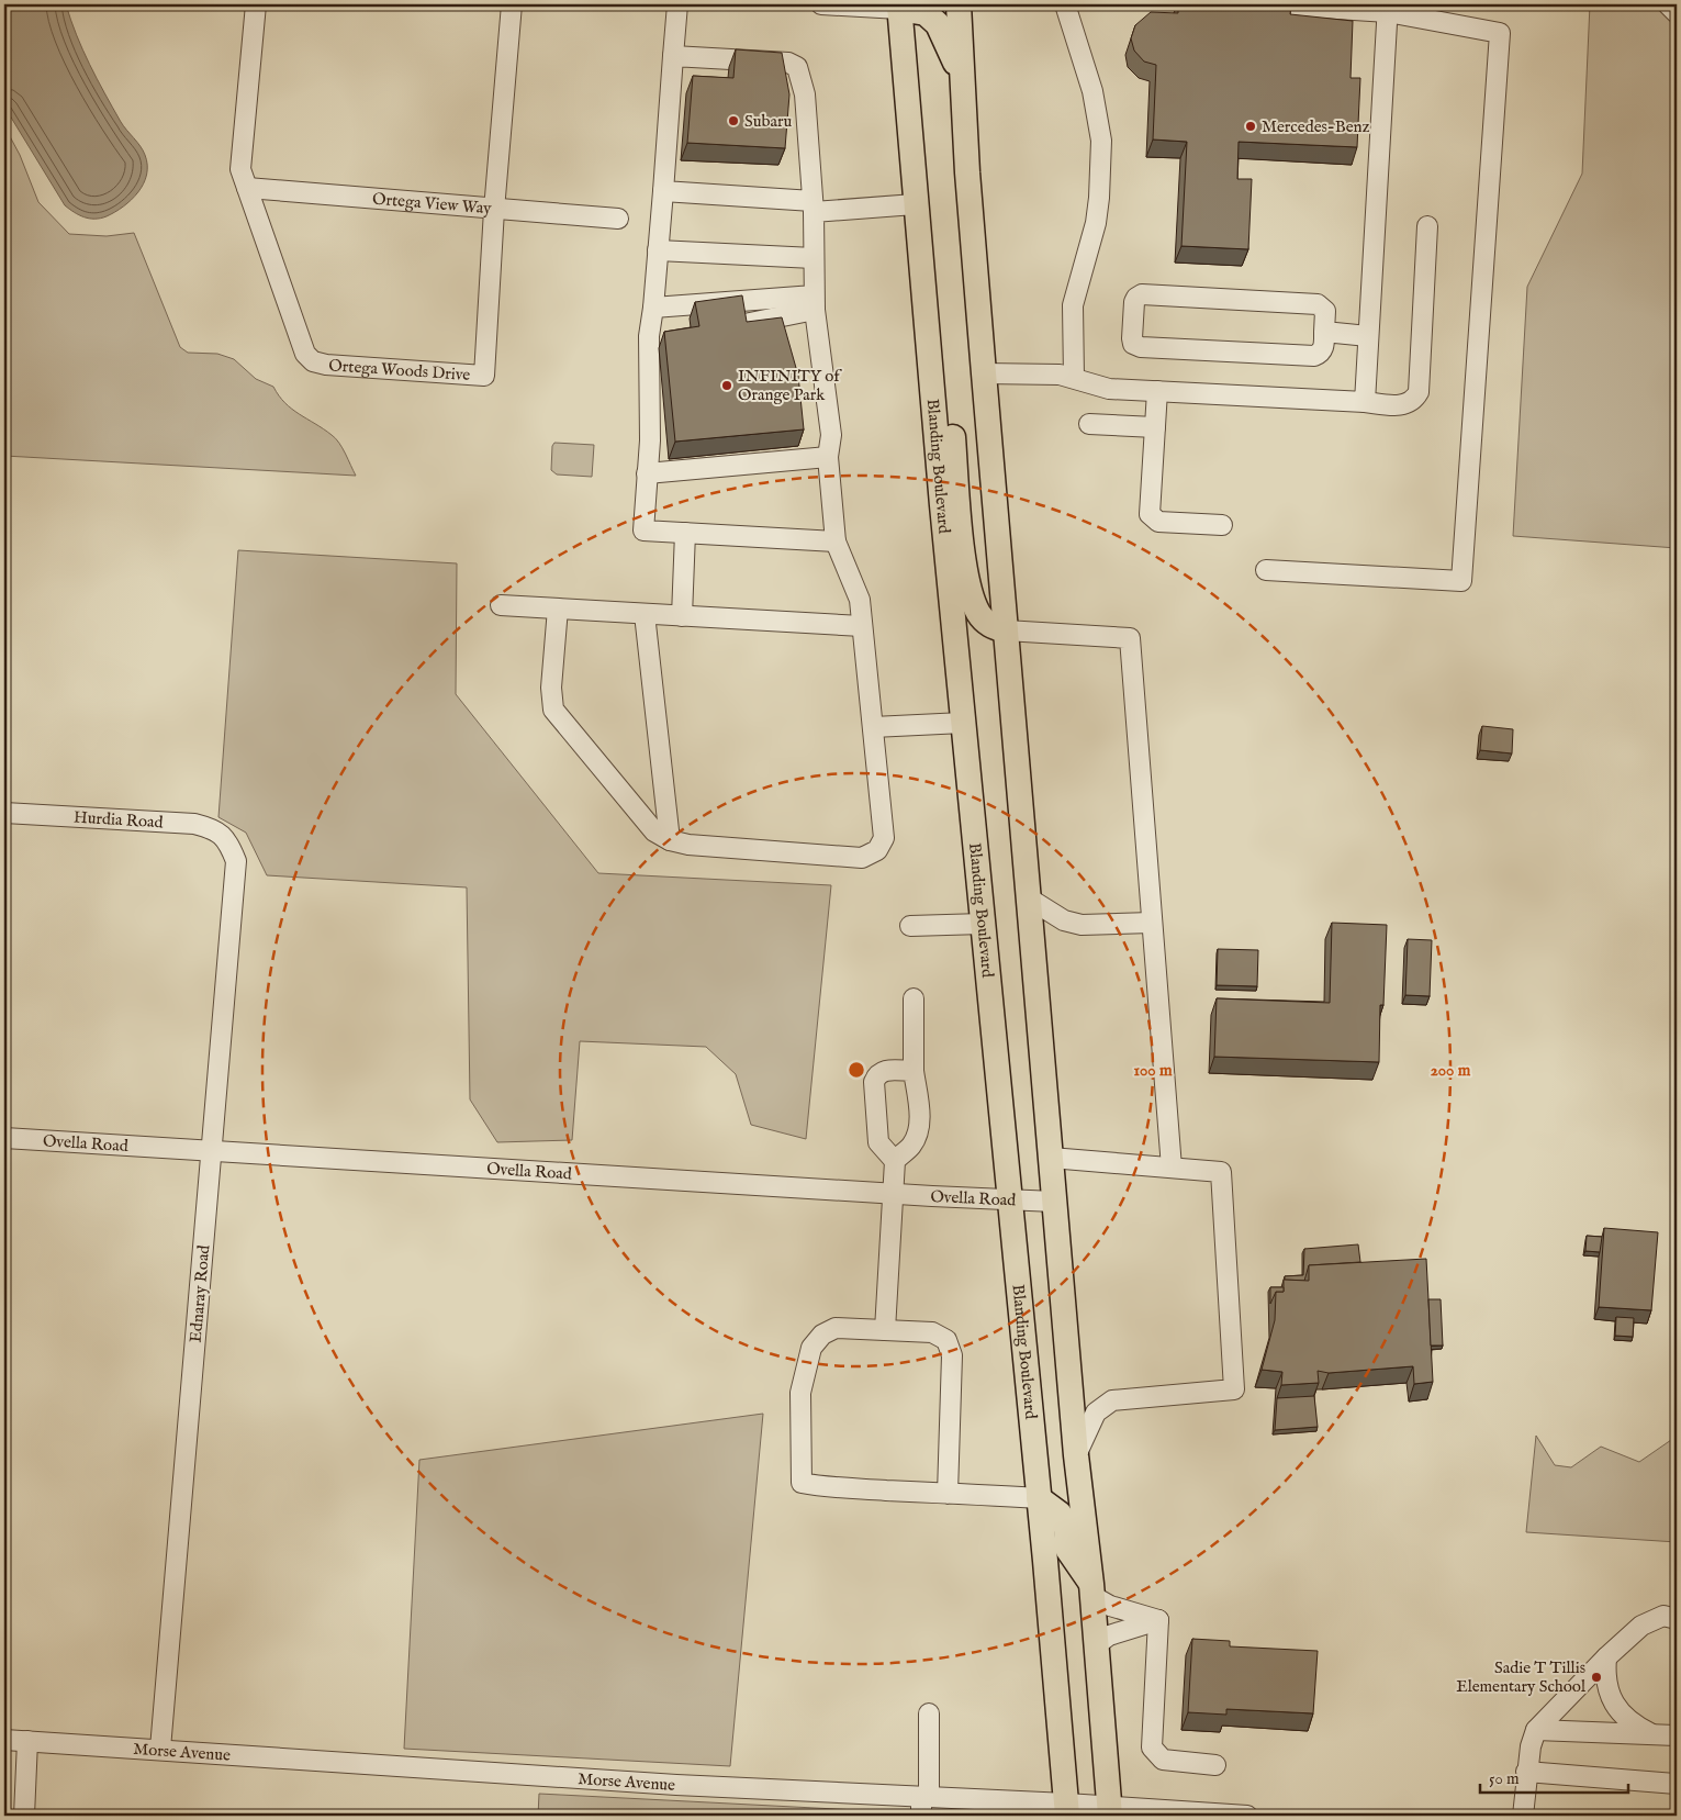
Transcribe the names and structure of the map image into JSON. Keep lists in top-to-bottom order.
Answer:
{
  "streets": {
    "main road": ["Blanding Boulevard"],
    "street": [
      "Ortega View Way",
      "Ortega Woods Drive",
      "Hurdia Road",
      "Ovella Road",
      "Ednaray Road",
      "Morse Avenue"
    ]
  },
  "crossings": [
    ["Ortega View Way", "Ortega Woods Drive"],
    ["Blanding Boulevard", "Ovella Road"],
    ["Blanding Boulevard", "Morse Avenue"],
    ["Hurdia Road", "Ednaray Road"],
    ["Ovella Road", "Ednaray Road"],
    ["Ednaray Road", "Morse Avenue"]
  ],
  "places": [
    "Subaru",
    "Mercedes-Benz",
    "INFINITY of Orange Park",
    "Sadie T Tillis Elementary School"
  ],
  "scale_bar": "50 m",
  "rings": ["100 m", "200 m"]
}
